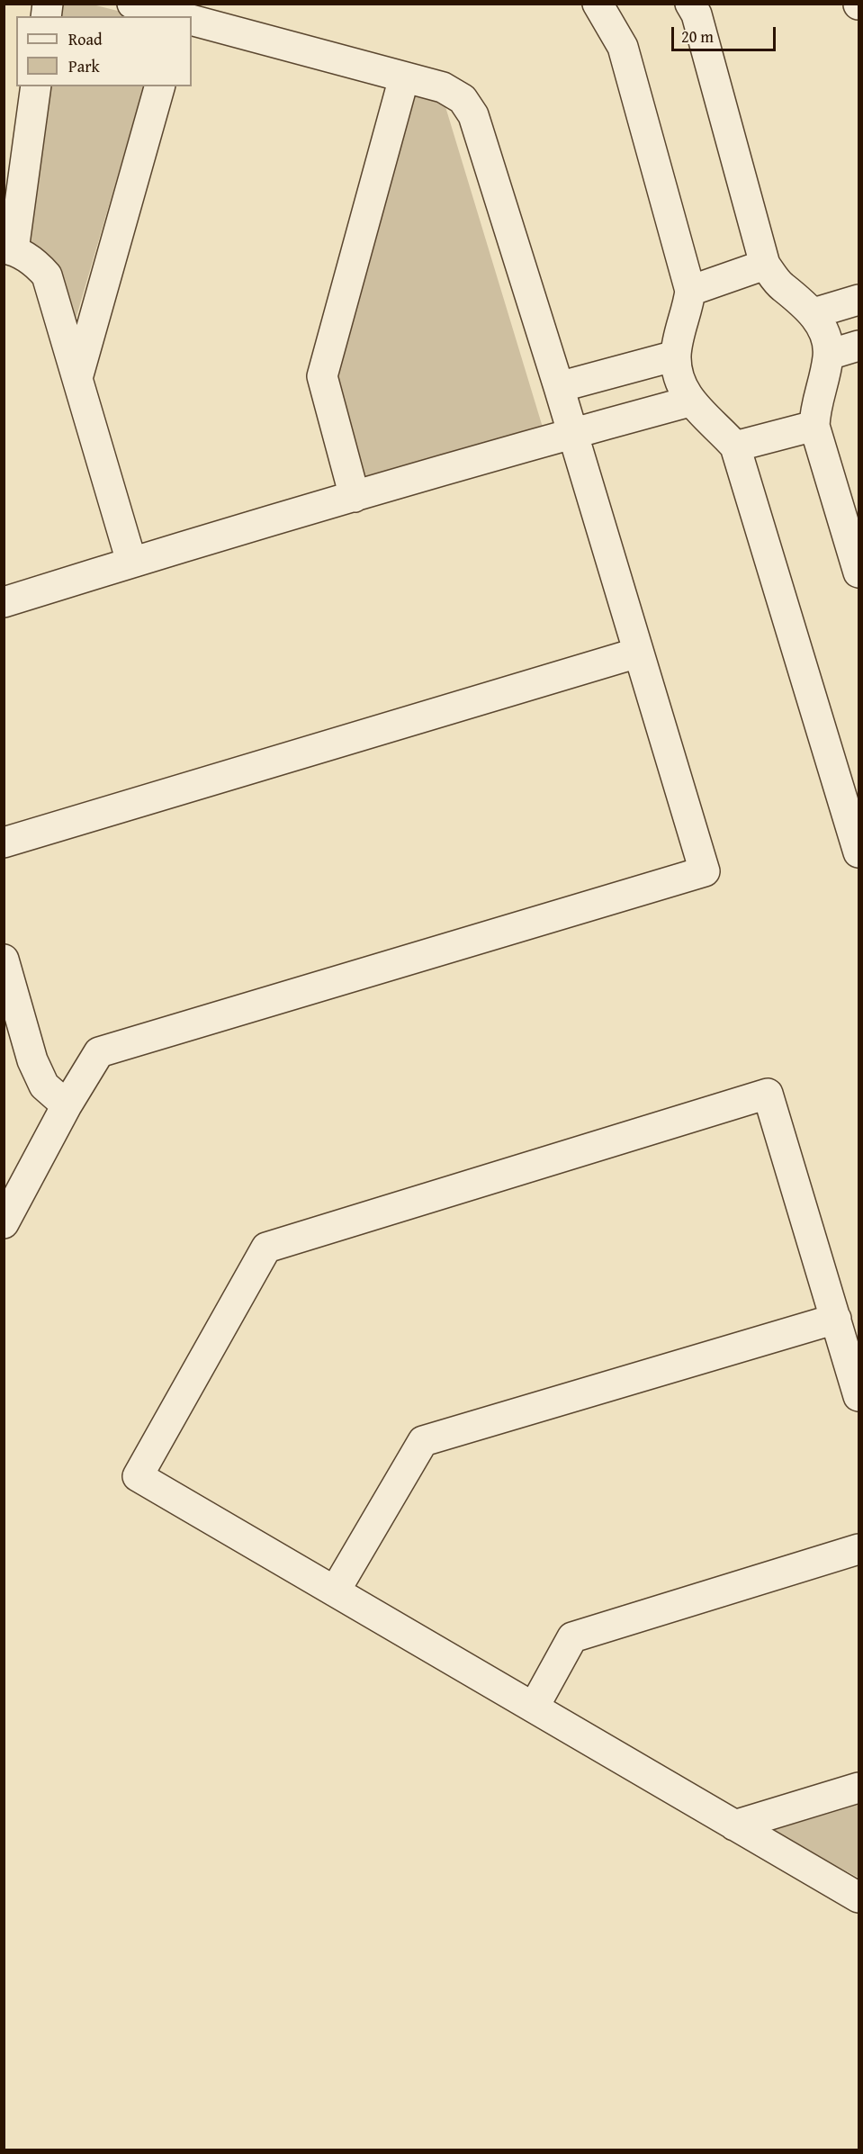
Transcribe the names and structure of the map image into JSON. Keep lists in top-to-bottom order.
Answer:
{
  "legend": ["Road", "Park"],
  "scale_bar": "20 m"
}
